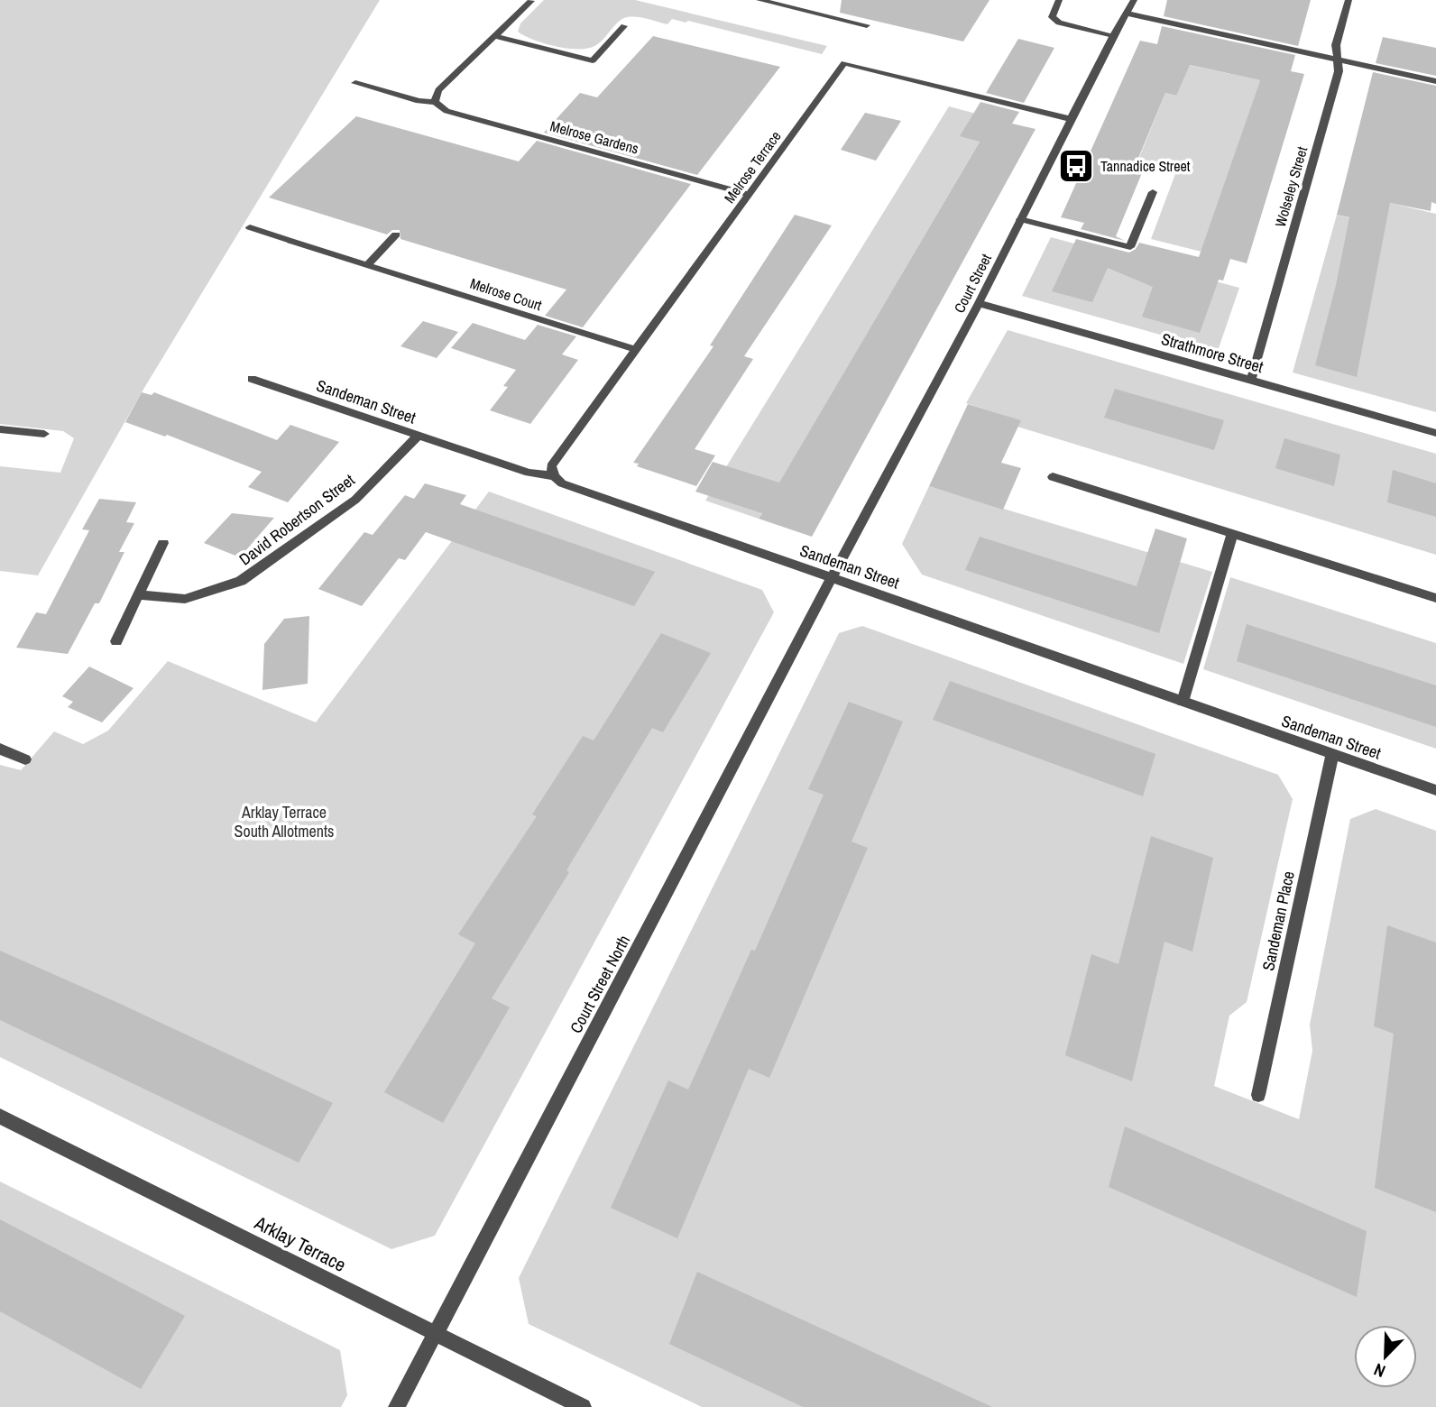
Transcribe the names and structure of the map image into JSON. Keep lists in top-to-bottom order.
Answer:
{
  "streets": {
    "street": [
      "Melrose Gardens",
      "Melrose Terrace",
      "Wolseley Street",
      "Court Street",
      "Melrose Court",
      "Strathmore Street",
      "Sandeman Street",
      "David Robertson Street",
      "Sandeman Place",
      "Court Street North",
      "Arklay Terrace"
    ]
  },
  "crossings": [
    ["Melrose Gardens", "Melrose Terrace"],
    ["Melrose Terrace", "Court Street"],
    ["Melrose Terrace", "Melrose Court"],
    ["Melrose Terrace", "Sandeman Street"],
    ["Wolseley Street", "Strathmore Street"],
    ["Court Street", "Strathmore Street"],
    ["Court Street", "Sandeman Street"],
    ["Court Street", "Court Street North"],
    ["Sandeman Street", "David Robertson Street"],
    ["Sandeman Street", "Sandeman Place"],
    ["Sandeman Street", "Court Street North"],
    ["Court Street North", "Arklay Terrace"]
  ],
  "parks": ["Arklay Terrace South Allotments"],
  "places": {
    "bus stop": ["Tannadice Street"]
  },
  "north": "bottom left"
}
